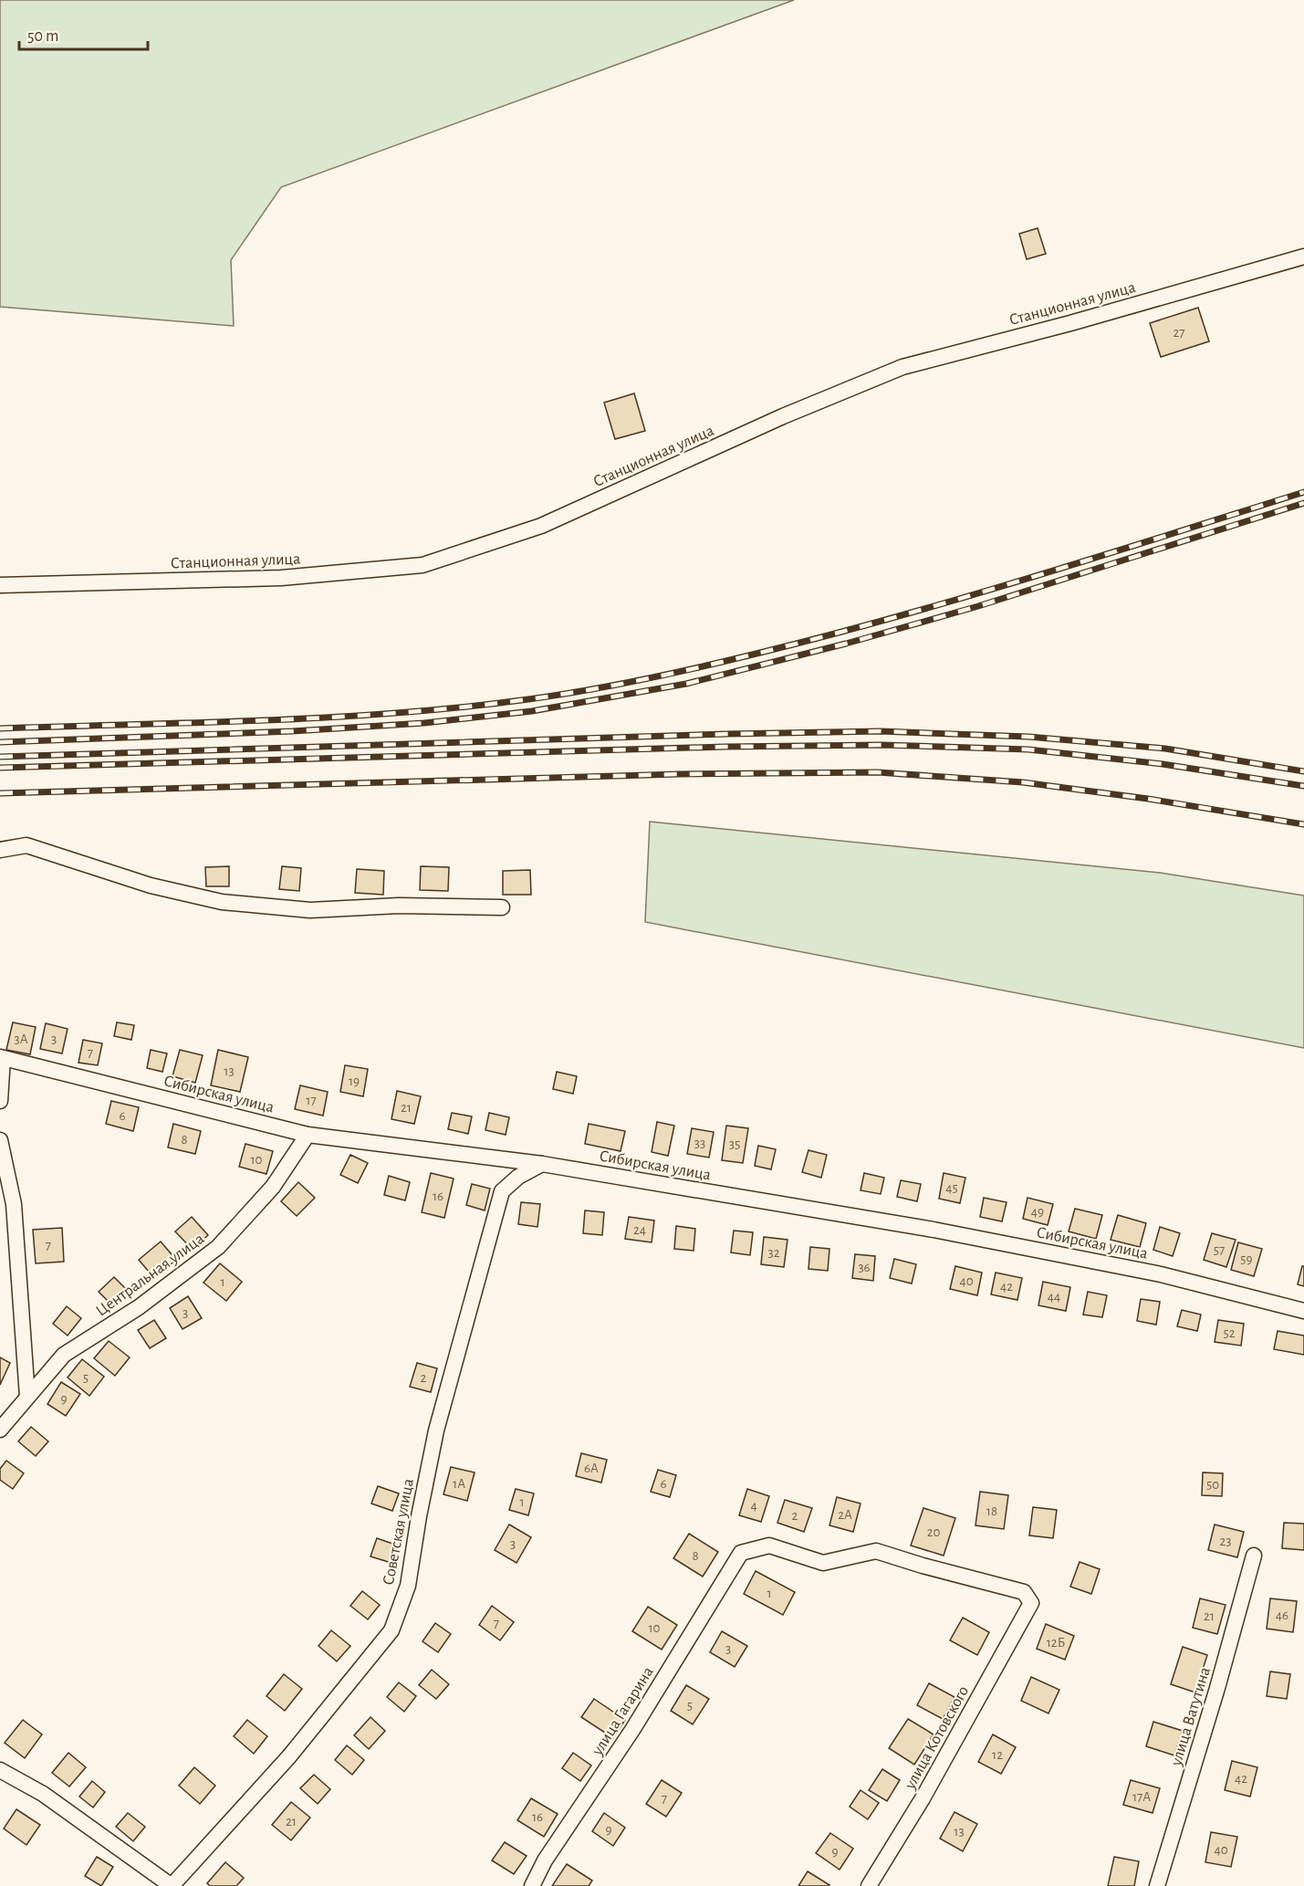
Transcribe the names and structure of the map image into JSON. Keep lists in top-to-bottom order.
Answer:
{
  "streets": {
    "street": [
      "Станционная улица",
      "Сибирская улица",
      "Центральная улица",
      "Советская улица",
      "улица Гагарина",
      "улица Ватутина",
      "улица Котовского"
    ]
  },
  "crossings": [
    ["Сибирская улица", "Центральная улица"],
    ["Сибирская улица", "Советская улица"],
    ["улица Гагарина", "улица Котовского"]
  ],
  "house_numbers": [
    "27",
    "3А",
    "3",
    "7",
    "13",
    "19",
    "17",
    "21",
    "6",
    "8",
    "33",
    "35",
    "10",
    "45",
    "16",
    "49",
    "24",
    "7",
    "57",
    "32",
    "59",
    "36",
    "40",
    "1",
    "42",
    "44",
    "3",
    "52",
    "5",
    "2",
    "9",
    "6А",
    "1А",
    "6",
    "50",
    "1",
    "4",
    "18",
    "2А",
    "2",
    "20",
    "23",
    "3",
    "8",
    "1",
    "46",
    "21",
    "7",
    "10",
    "12Б",
    "3",
    "5",
    "12",
    "42",
    "17А",
    "7",
    "16",
    "21",
    "9",
    "13",
    "40",
    "9"
  ],
  "scale_bar": "50 m"
}
